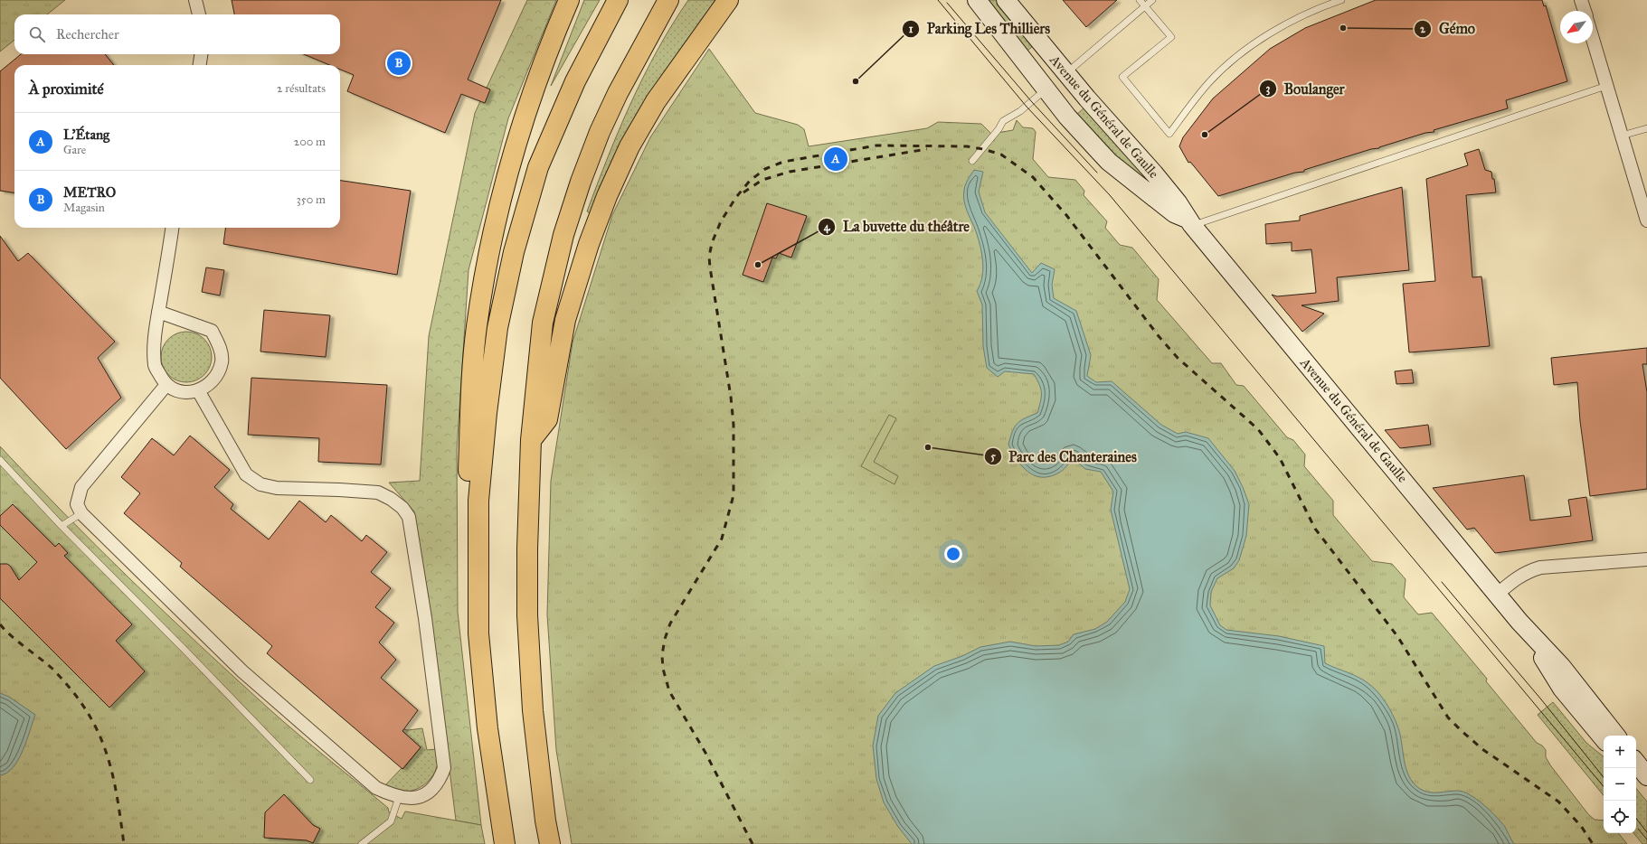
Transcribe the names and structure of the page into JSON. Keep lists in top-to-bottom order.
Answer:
{
  "streets": {
    "main road": ["Avenue du Général de Gaulle"]
  },
  "places": [
    "Gémo",
    "Parking Les Thilliers",
    "Boulanger",
    "La buvette du théâtre",
    "Parc des Chanteraines"
  ],
  "north": "bottom left",
  "page": {
    "search": "Rechercher",
    "pins": ["B", "A"],
    "heading": ["À proximité", "2 résultats"],
    "list": [
      {
        "mark": "A",
        "name": "L'Étang",
        "note": "Gare",
        "value": "200 m"
      },
      {
        "mark": "B",
        "name": "METRO",
        "note": "Magasin",
        "value": "350 m"
      }
    ],
    "map_buttons": ["+", "−"]
  }
}
